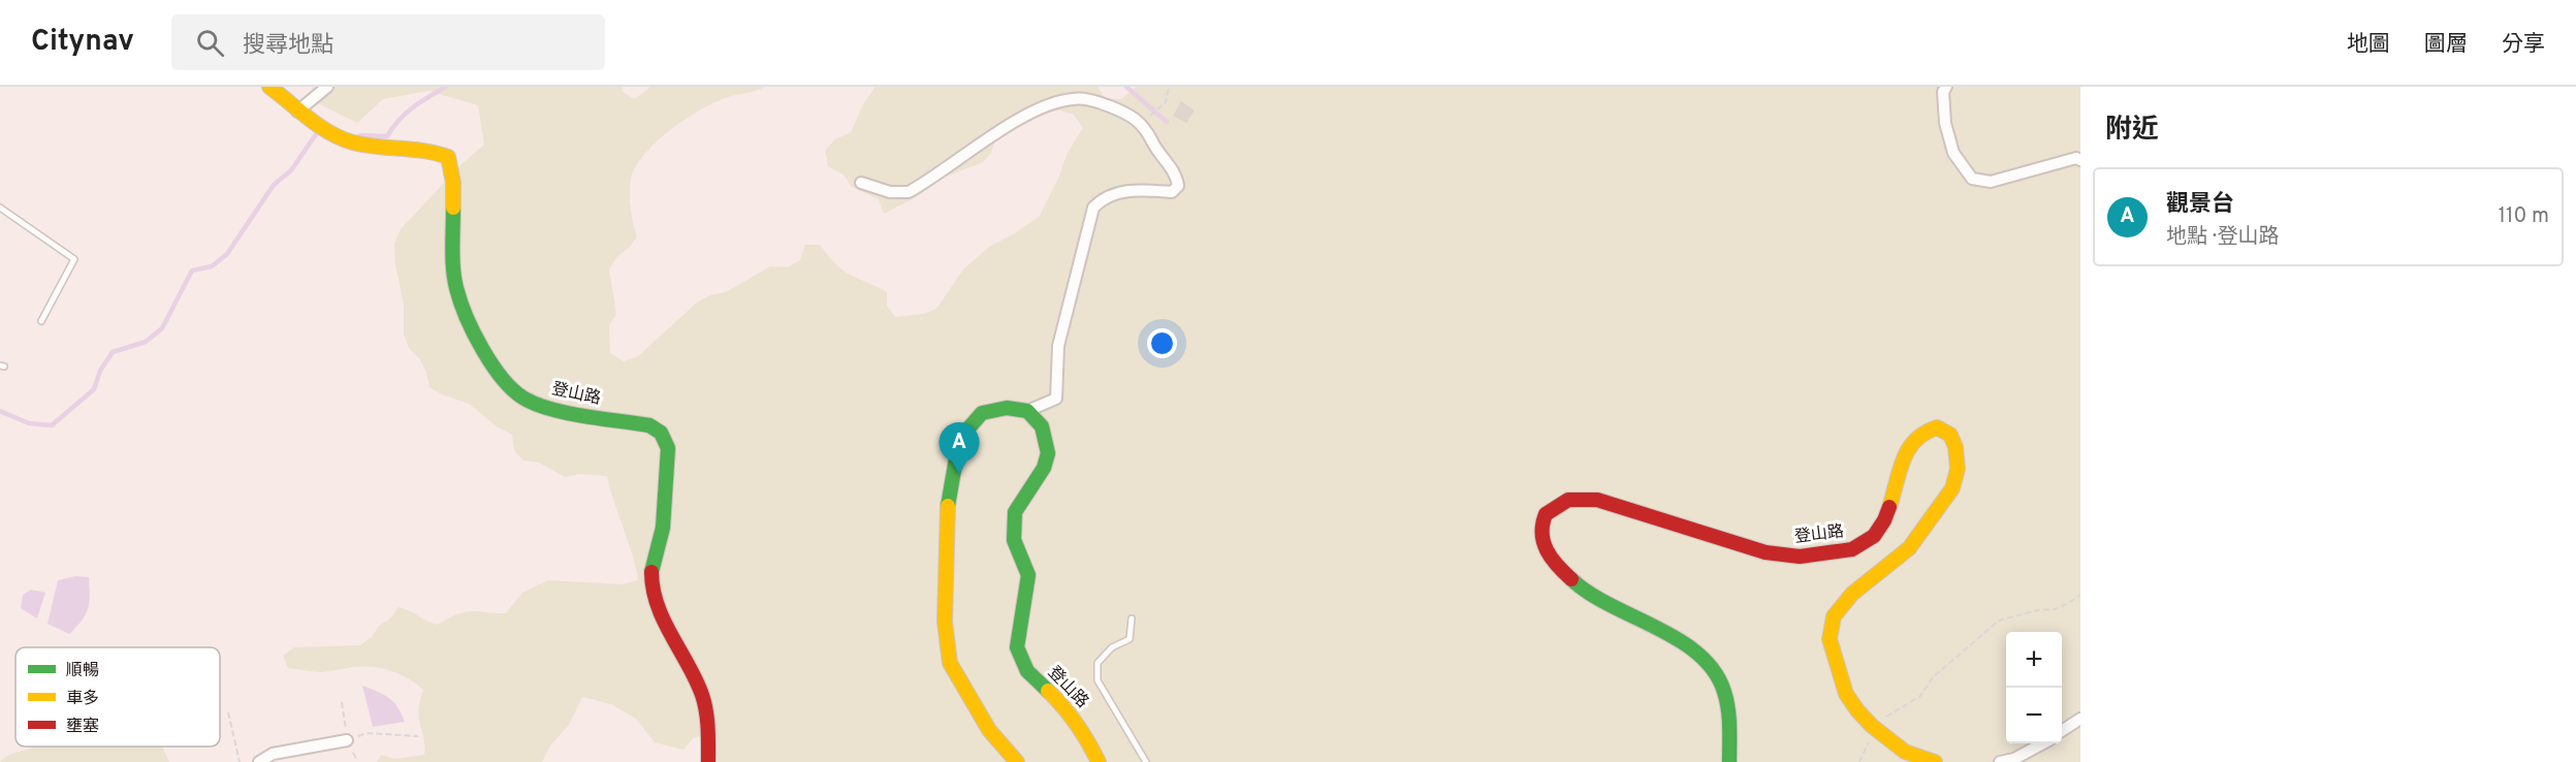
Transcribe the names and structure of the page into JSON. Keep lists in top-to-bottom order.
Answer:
{
  "streets": {
    "street": ["登山路"]
  },
  "legend": ["順暢", "車多", "壅塞"],
  "page": {
    "header": "Citynav",
    "search": "搜尋地點",
    "nav": ["地圖", "圖層", "分享"],
    "heading": "附近",
    "list": [
      {
        "mark": "A",
        "name": "觀景台",
        "note": "地點 · 登山路",
        "value": "110 m"
      }
    ],
    "pins": "A",
    "map_buttons": ["+", "−"]
  }
}
